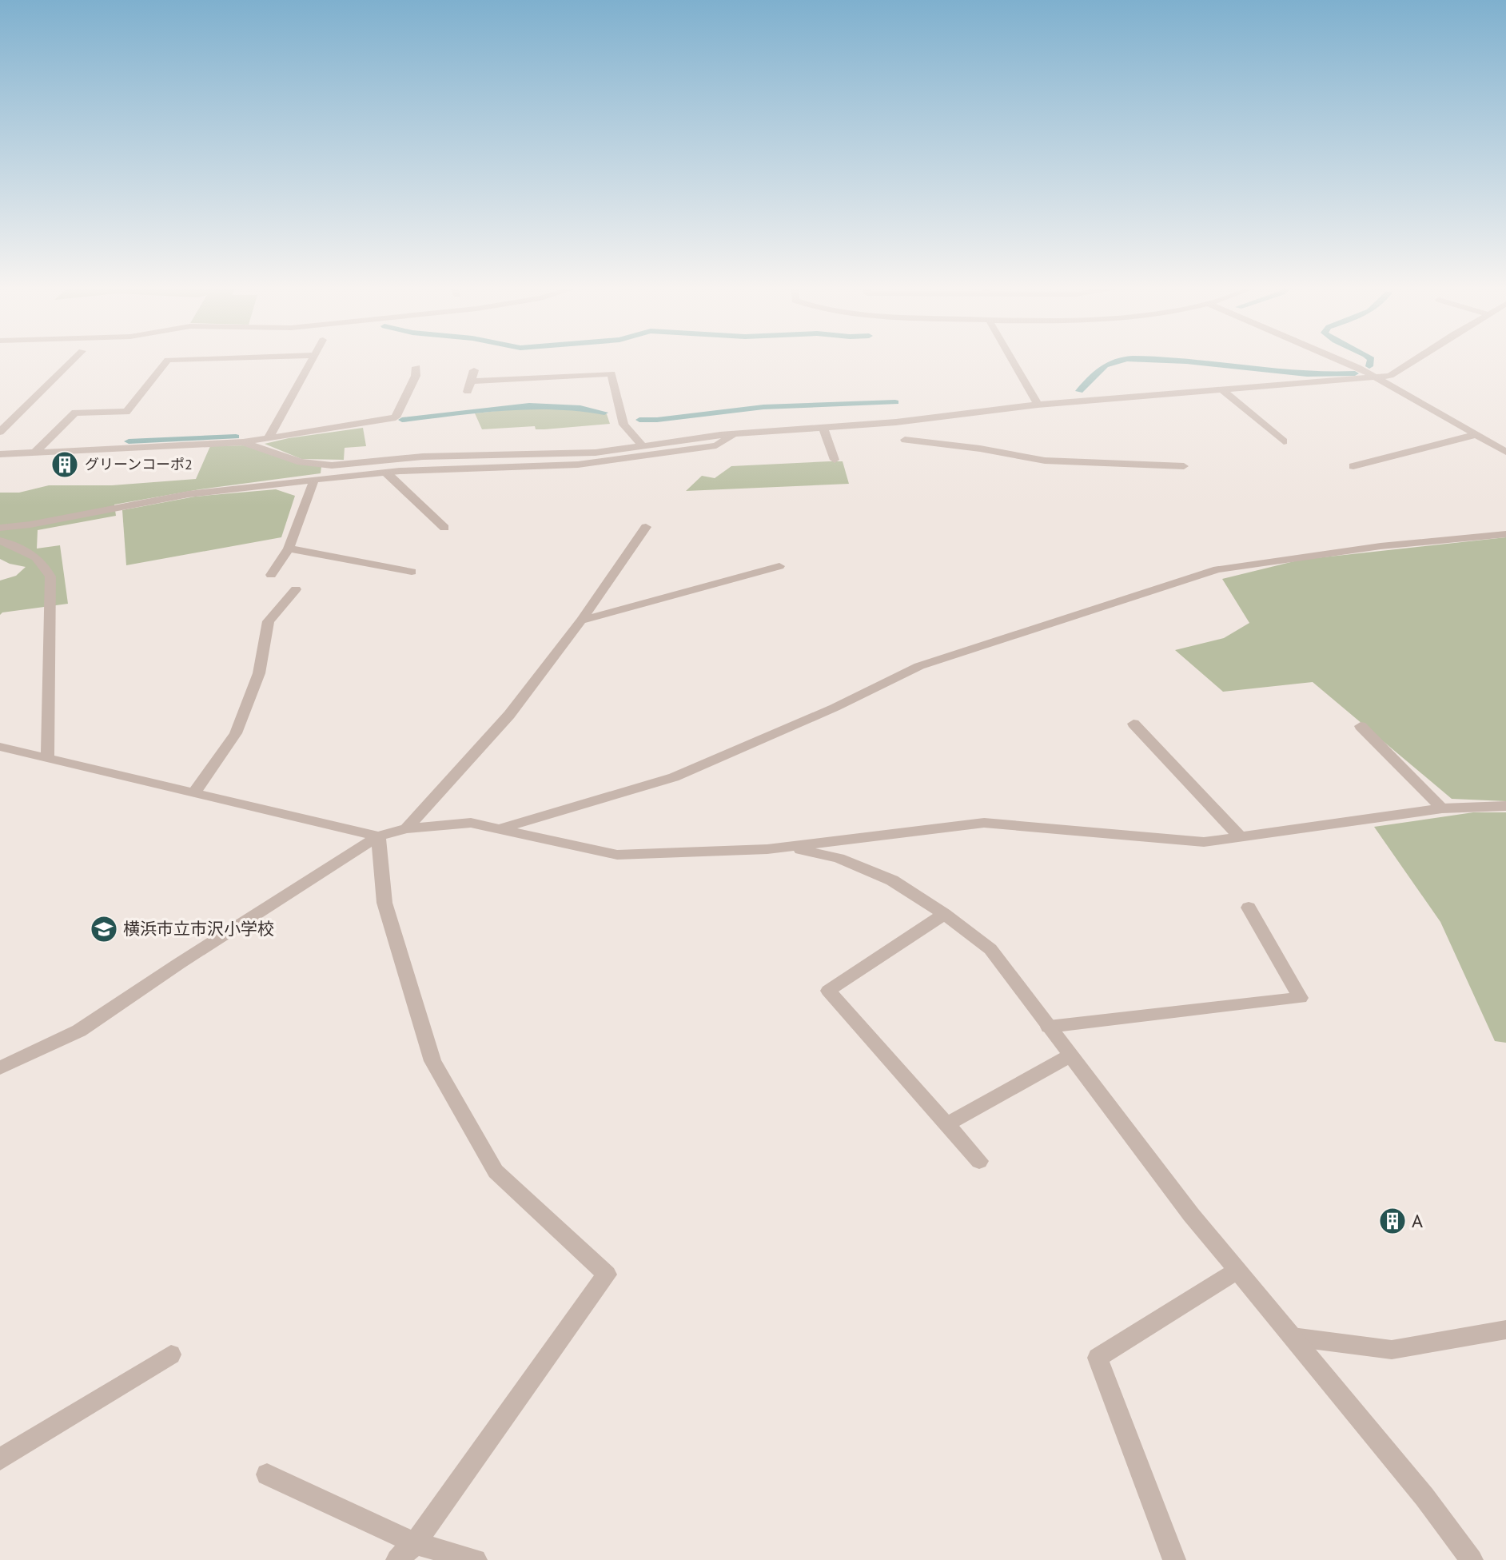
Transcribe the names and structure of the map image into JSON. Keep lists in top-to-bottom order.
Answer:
{
  "places": {
    "building": ["グリーンコーポ2", "A"],
    "school or university": ["横浜市立市沢小学校"]
  }
}
